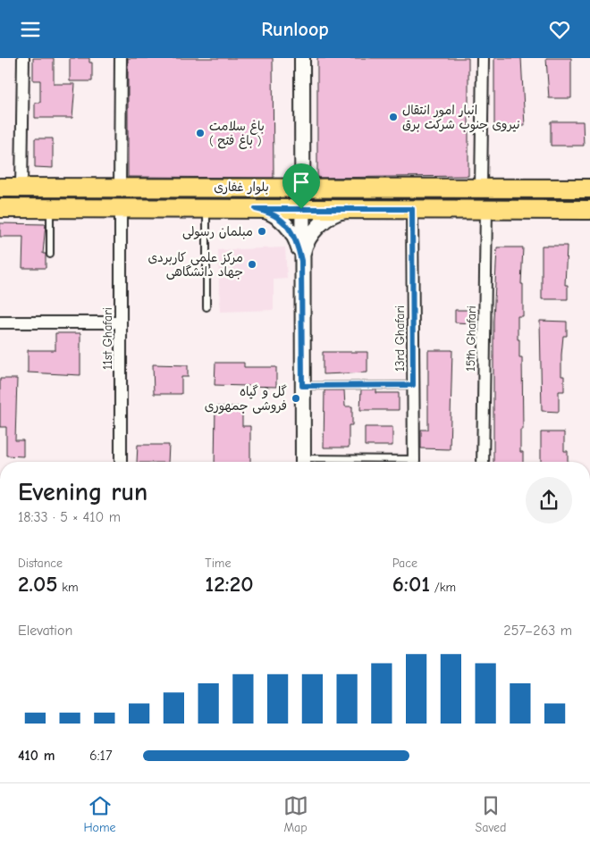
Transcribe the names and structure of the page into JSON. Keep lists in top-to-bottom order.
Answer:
{
  "streets": {
    "main road": ["بلوار غفاری"],
    "street": ["11st Ghafari", "13rd Ghafari", "15th Ghafari"]
  },
  "crossings": [
    ["بلوار غفاری", "11st Ghafari"],
    ["بلوار غفاری", "13rd Ghafari"],
    ["بلوار غفاری", "15th Ghafari"]
  ],
  "places": [
    "انبار امور انتقال نیروی جنوب شرکت برق",
    "باغ سلامت ( باغ فتح )",
    "مبلمان رسولی",
    "مرکز علمی کاربردی جهاد دانشگاهی",
    "گل و گیاه فروشی جمهوری"
  ],
  "page": {
    "header": "Runloop",
    "heading": ["Evening run", "18:33 · 5 × 410 m"],
    "stats": [
      ["Distance", "2.05 km"],
      ["Time", "12:20"],
      ["Pace", "6:01 /km"]
    ],
    "chart": ["Elevation", "257–263 m"],
    "list": [
      {
        "name": "410 m",
        "note": "6:17"
      }
    ],
    "tabs": ["Home", "Map", "Saved"]
  }
}
